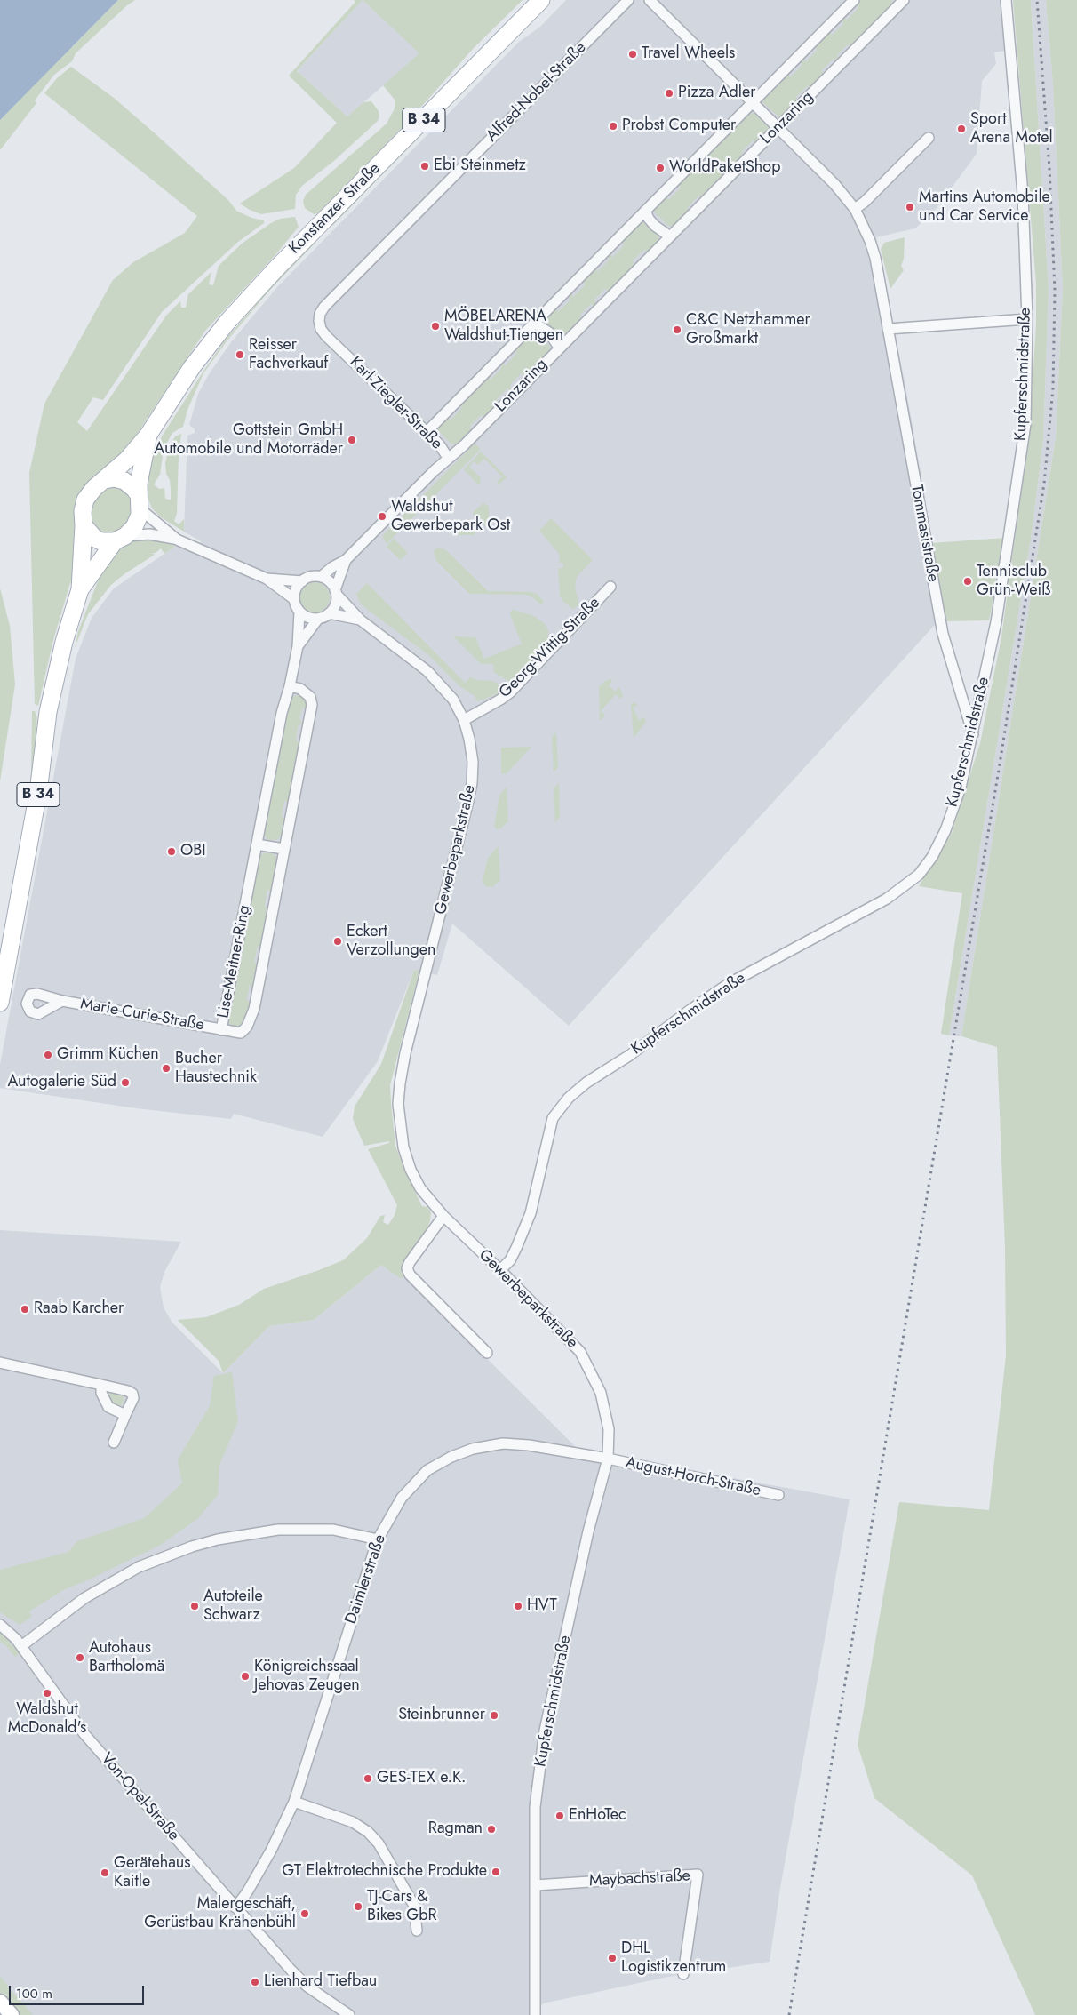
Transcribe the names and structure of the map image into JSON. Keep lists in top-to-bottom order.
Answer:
{
  "streets": {
    "main road": ["B 34", "Konstanzer Straße"],
    "street": [
      "Alfred-Nobel-Straße",
      "Lonzaring",
      "Kupferschmidstraße",
      "Karl-Ziegler-Straße",
      "Tommasistraße",
      "Georg-Wittig-Straße",
      "Gewerbeparkstraße",
      "Lise-Meitner-Ring",
      "Marie-Curie-Straße",
      "August-Horch-Straße",
      "Daimlerstraße",
      "Von-Opel-Straße",
      "Maybachstraße"
    ]
  },
  "crossings": [
    ["Alfred-Nobel-Straße", "Karl-Ziegler-Straße"],
    ["Lonzaring", "Karl-Ziegler-Straße"],
    ["Lonzaring", "Tommasistraße"],
    ["B 34", "Konstanzer Straße"],
    ["Kupferschmidstraße", "Tommasistraße"],
    ["Kupferschmidstraße", "Gewerbeparkstraße"],
    ["Kupferschmidstraße", "August-Horch-Straße"],
    ["Kupferschmidstraße", "Daimlerstraße"],
    ["Kupferschmidstraße", "Maybachstraße"],
    ["Karl-Ziegler-Straße", "Gewerbeparkstraße"],
    ["Karl-Ziegler-Straße", "Lise-Meitner-Ring"],
    ["Georg-Wittig-Straße", "Gewerbeparkstraße"],
    ["Gewerbeparkstraße", "Lise-Meitner-Ring"],
    ["Lise-Meitner-Ring", "Marie-Curie-Straße"],
    ["August-Horch-Straße", "Daimlerstraße"],
    ["Daimlerstraße", "Von-Opel-Straße"]
  ],
  "places": [
    "Travel Wheels",
    "Pizza Adler",
    "Probst Computer",
    "Sport Arena Motel",
    "Ebi Steinmetz",
    "WorldPaketShop",
    "Martins Automobile und Car Service",
    "MÖBELARENA Waldshut-Tiengen",
    "C&C Netzhammer Großmarkt",
    "Reisser Fachverkauf",
    "Gottstein GmbH Automobile und Motorräder",
    "Waldshut Gewerbepark Ost",
    "Tennisclub Grün-Weiß",
    "OBI",
    "Eckert Verzollungen",
    "Grimm Küchen",
    "Bucher Haustechnik",
    "Autogalerie Süd",
    "Raab Karcher",
    "Autoteile Schwarz",
    "HVT",
    "Autohaus Bartholomä",
    "Königreichssaal Jehovas Zeugen",
    "Waldshut McDonald's",
    "Steinbrunner",
    "GES-TEX e.K.",
    "EnHoTec",
    "Ragman",
    "GT Elektrotechnische Produkte",
    "Gerätehaus Kaitle",
    "TJ-Cars & Bikes GbR",
    "Malergeschäft, Gerüstbau Krähenbühl",
    "DHL Logistikzentrum",
    "Lienhard Tiefbau"
  ],
  "scale_bar": "100 m"
}
